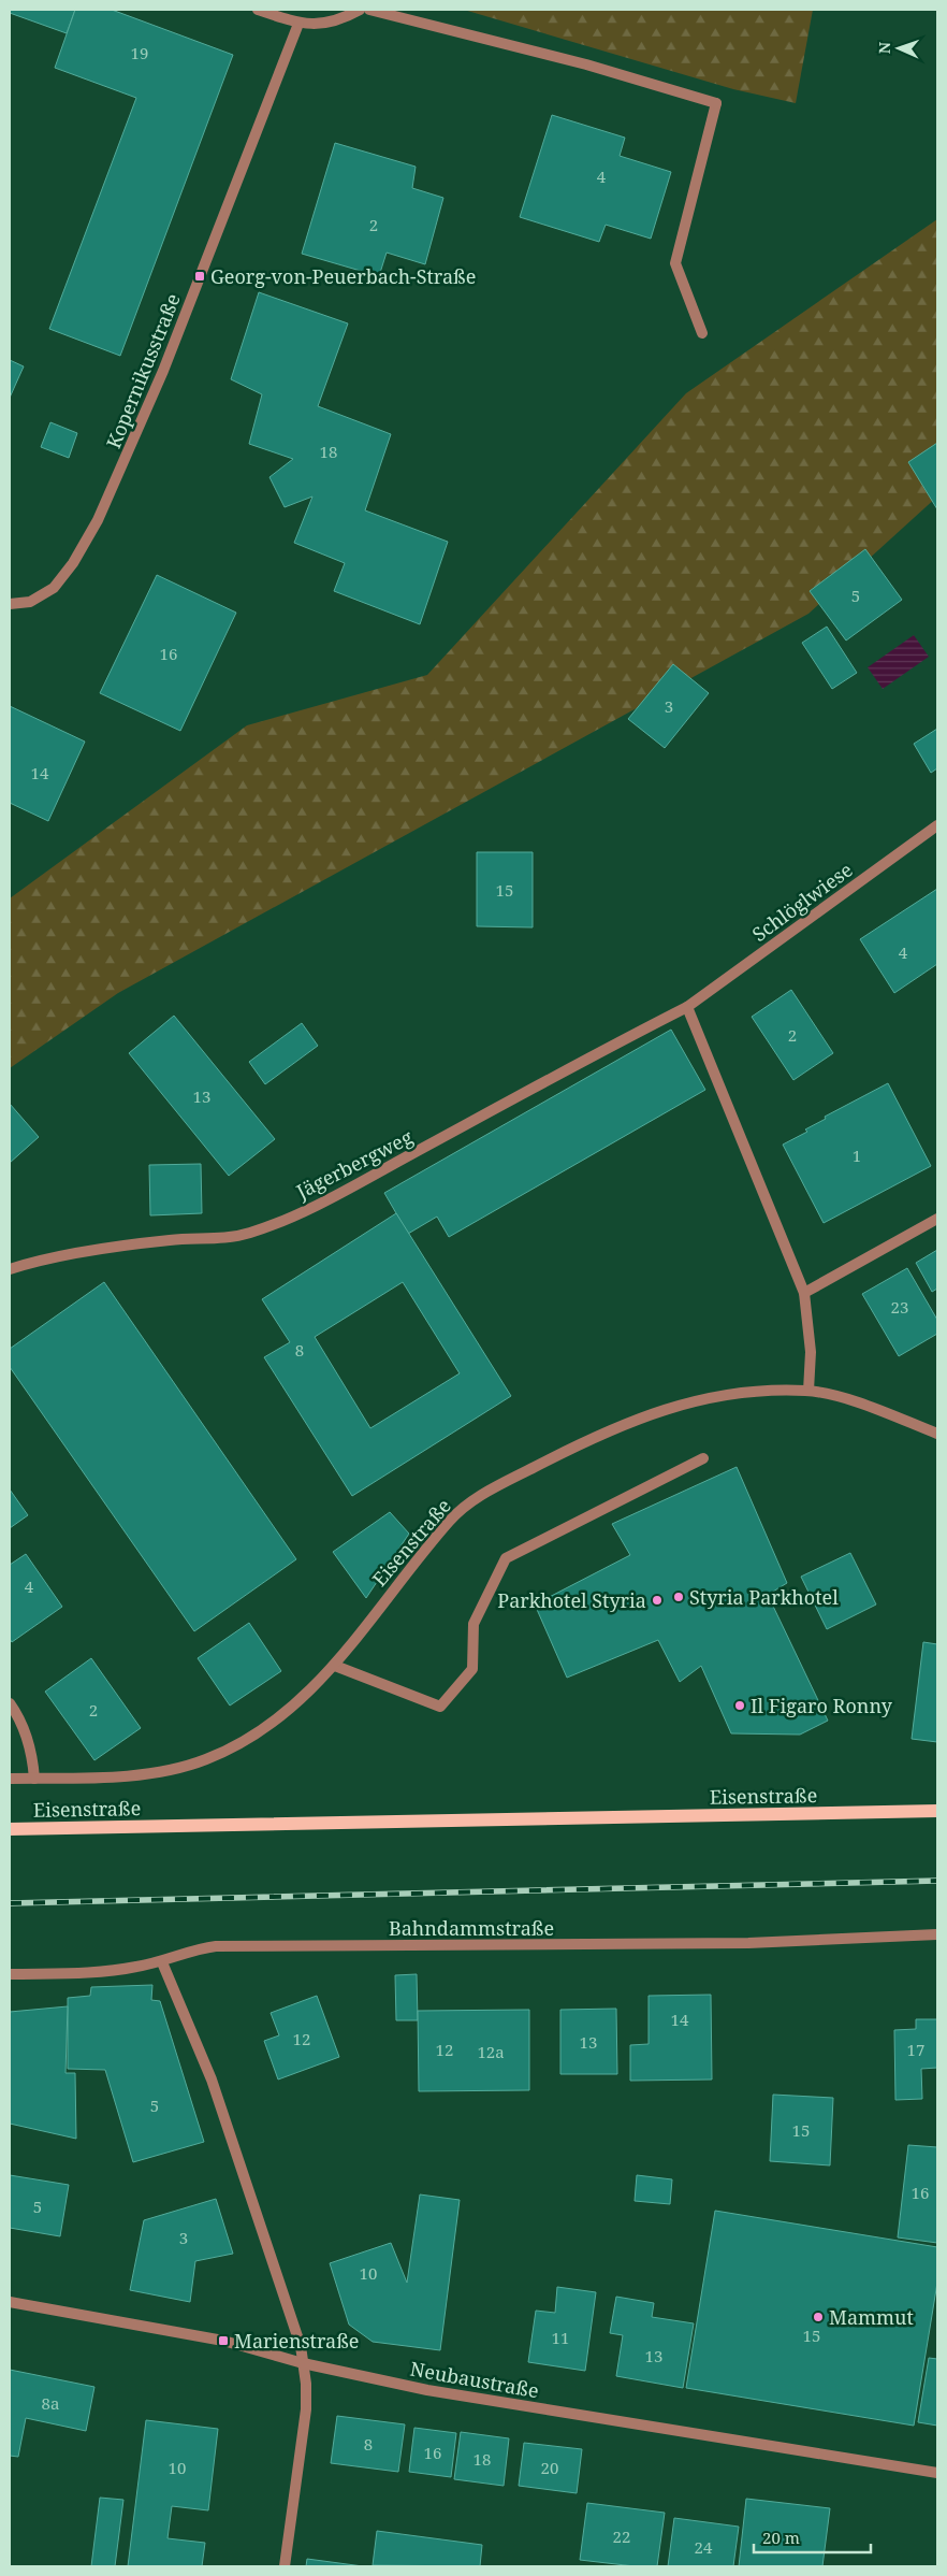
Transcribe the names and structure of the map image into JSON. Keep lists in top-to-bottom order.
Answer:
{
  "streets": {
    "main road": ["Eisenstraße"],
    "street": [
      "Kopernikusstraße",
      "Schlöglwiese",
      "Jägerbergweg",
      "Bahndammstraße",
      "Neubaustraße"
    ]
  },
  "crossings": [
    ["Schlöglwiese", "Jägerbergweg"]
  ],
  "places": {
    "transit": ["Georg-von-Peuerbach-Straße", "Marienstraße"],
    "other": [
      "Styria Parkhotel",
      "Parkhotel Styria",
      "Il Figaro Ronny",
      "Mammut"
    ]
  },
  "house_numbers": [
    "19",
    "4",
    "2",
    "18",
    "5",
    "16",
    "3",
    "14",
    "15",
    "4",
    "2",
    "13",
    "1",
    "23",
    "8",
    "4",
    "2",
    "14",
    "12",
    "13",
    "12",
    "17",
    "12a",
    "5",
    "15",
    "16",
    "5",
    "3",
    "10",
    "15",
    "11",
    "13",
    "8a",
    "8",
    "16",
    "18",
    "10",
    "20",
    "22",
    "24"
  ],
  "scale_bar": "20 m",
  "north": "left"
}
